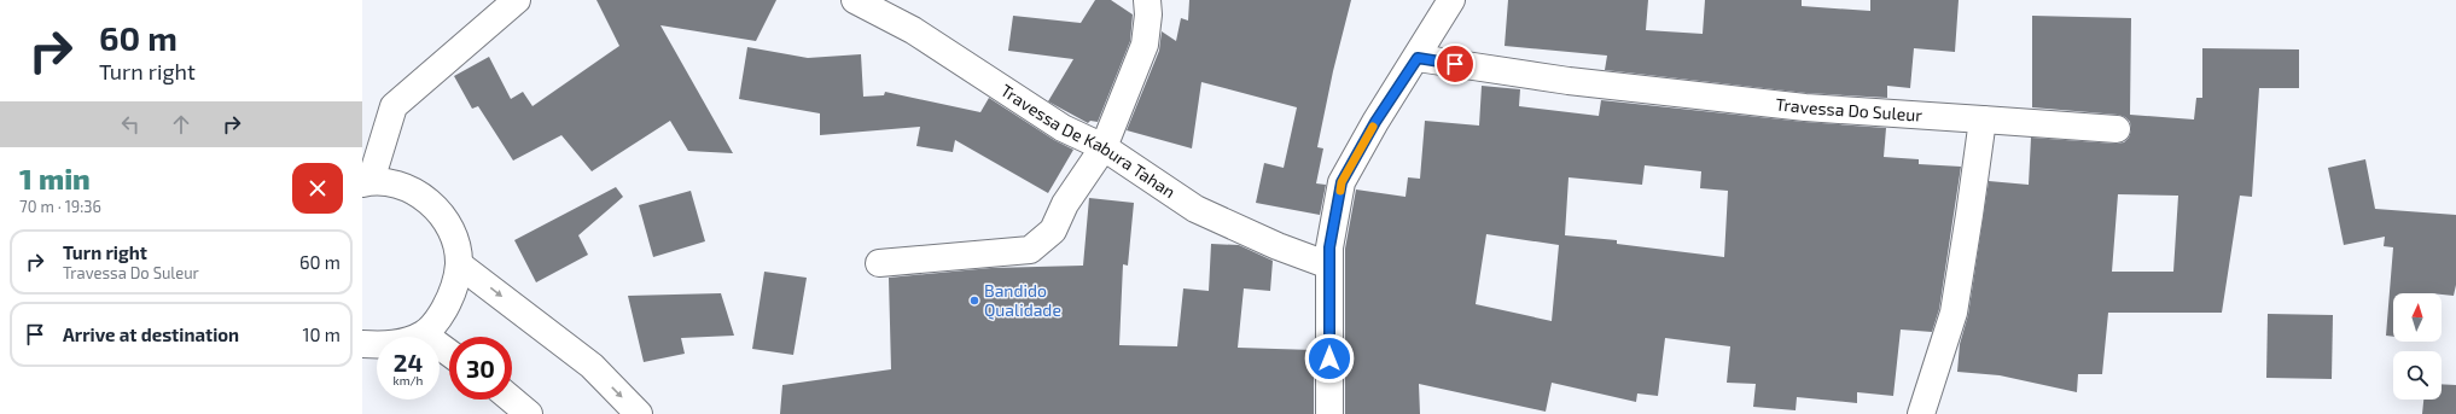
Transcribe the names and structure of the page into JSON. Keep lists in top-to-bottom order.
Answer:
{
  "streets": {
    "street": ["Travessa Do Suleur", "Travessa De Kabura Tahan"]
  },
  "places": ["Bandido Qualidade"],
  "north": "top",
  "page": {
    "turn": ["60 m", "Turn right"],
    "heading": ["1 min", "70 m · 19:36"],
    "list": [
      {
        "name": "Turn right",
        "note": "Travessa Do Suleur",
        "value": "60 m"
      },
      {
        "name": "Arrive at destination",
        "value": "10 m"
      }
    ],
    "speed": "24 km/h",
    "limit": "30"
  }
}
